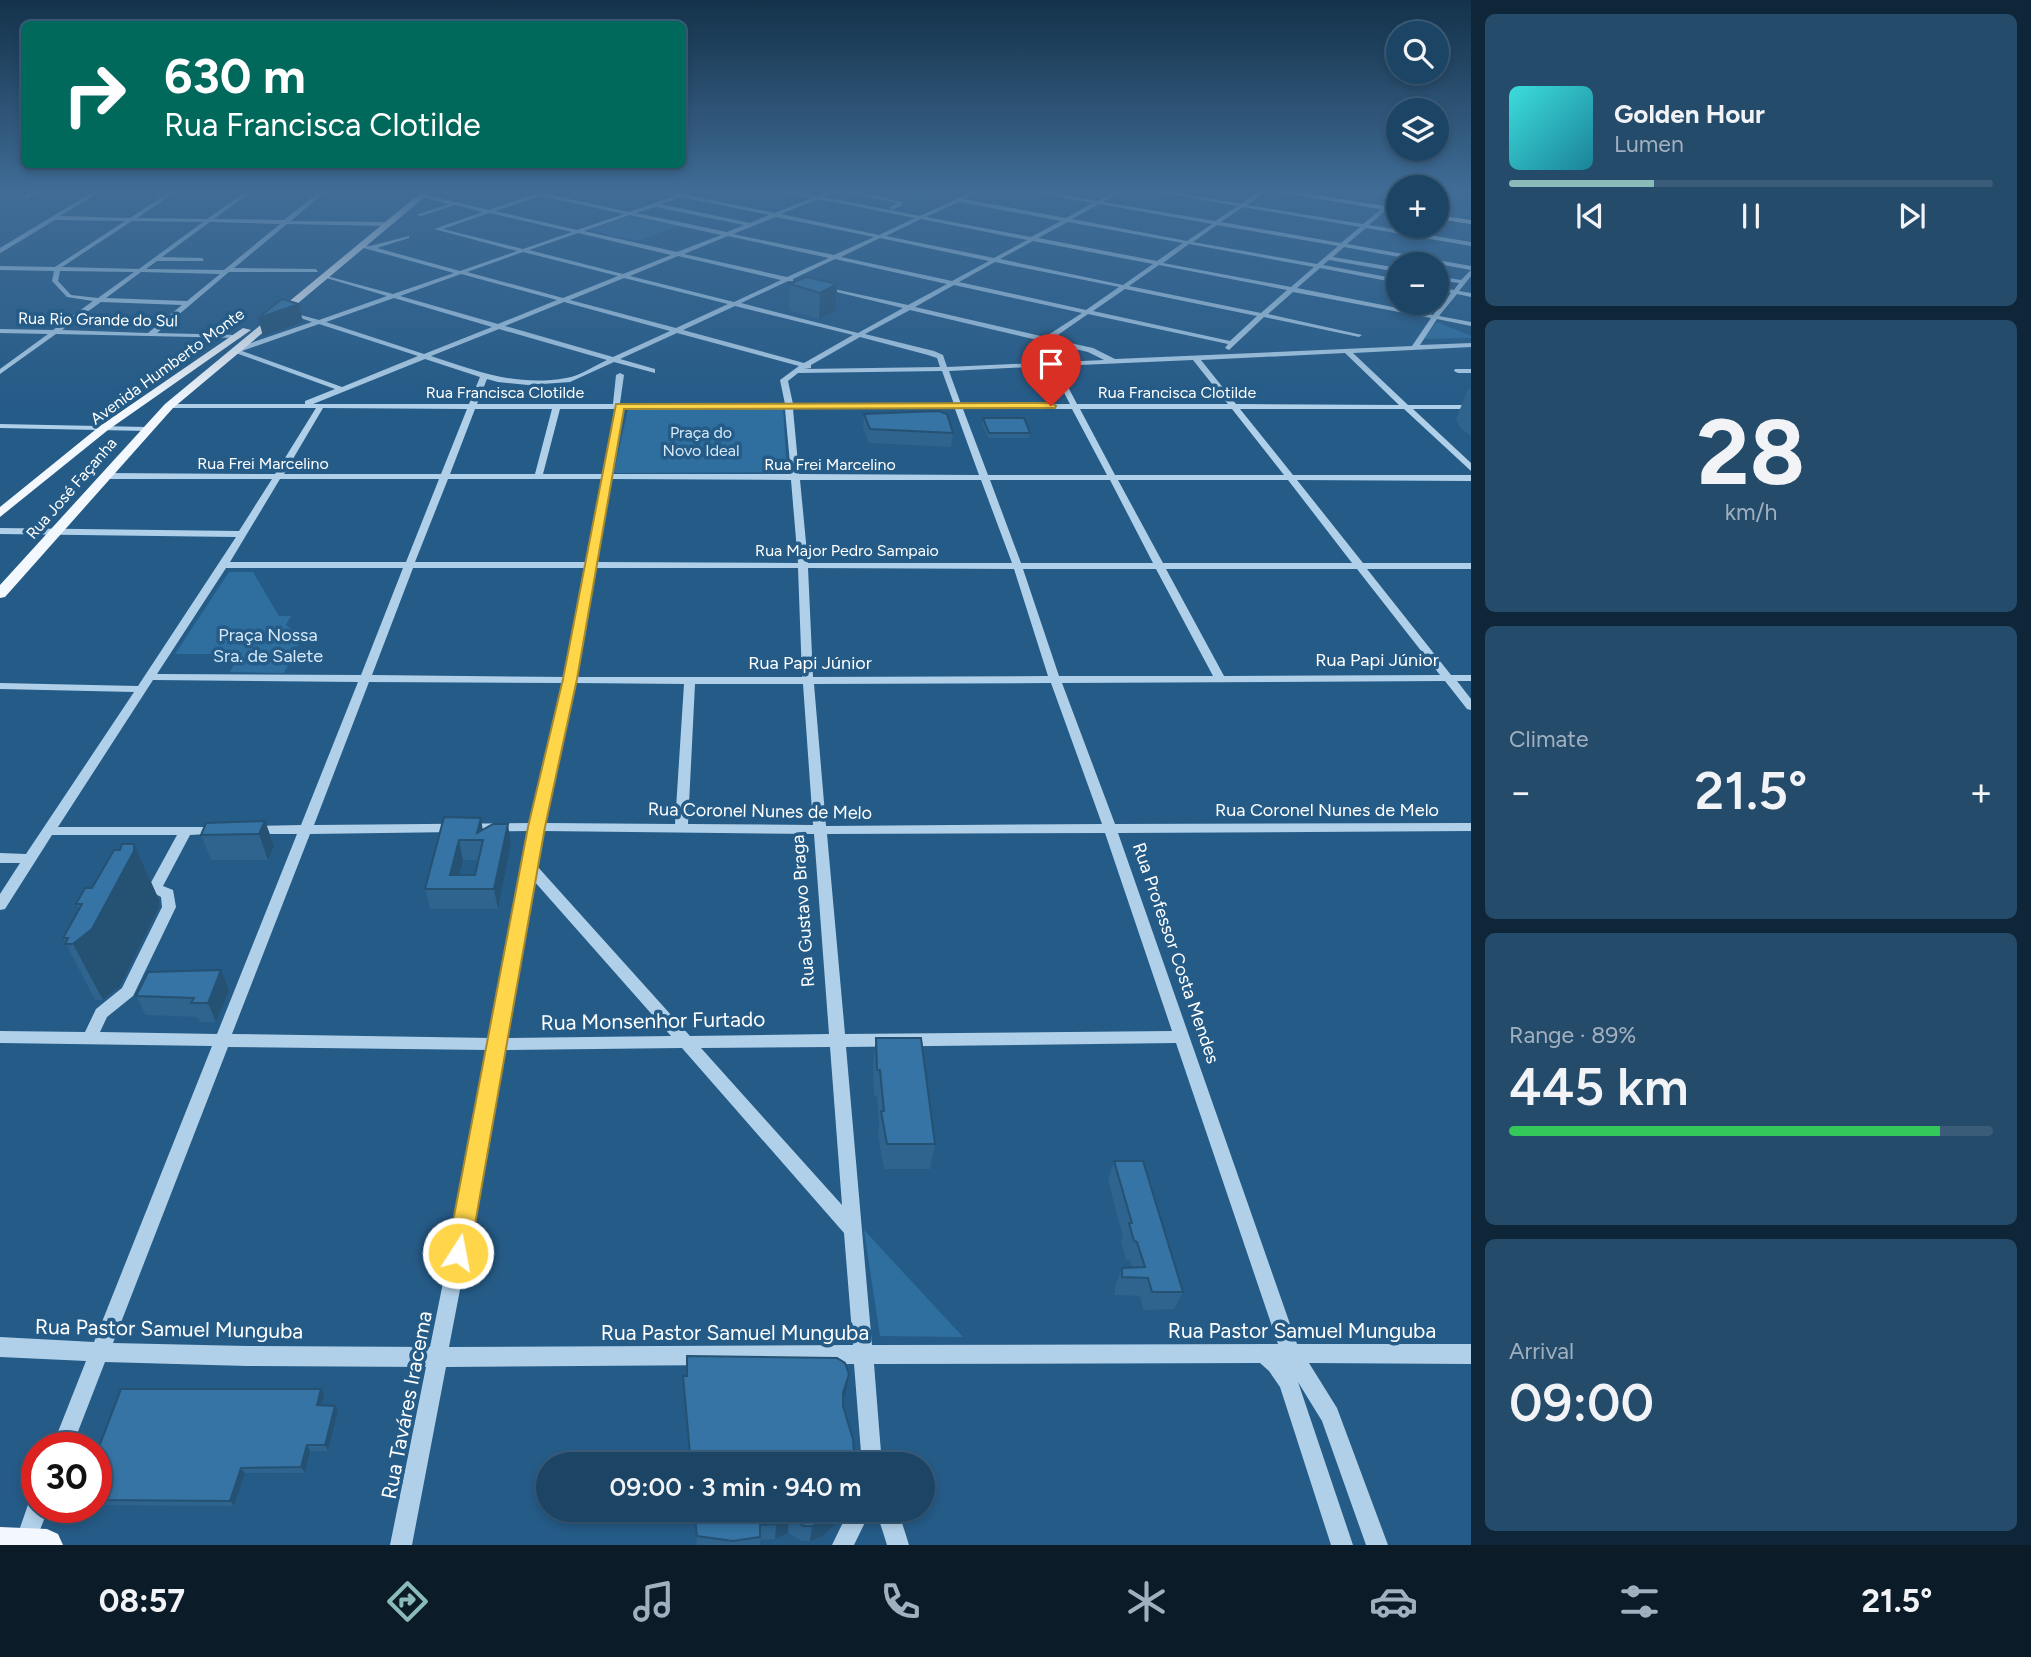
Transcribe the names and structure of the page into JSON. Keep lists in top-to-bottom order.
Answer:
{
  "streets": {
    "main road": ["Avenida Humberto Monte", "Rua José Façanha"],
    "street": [
      "Rua Rio Grande do Sul",
      "Rua Francisca Clotilde",
      "Rua Frei Marcelino",
      "Rua Major Pedro Sampaio",
      "Rua Papi Júnior",
      "Rua Coronel Nunes de Melo",
      "Rua Gustavo Braga",
      "Rua Professor Costa Mendes",
      "Rua Monsenhor Furtado",
      "Rua Pastor Samuel Munguba",
      "Rua Taváres Iracema"
    ]
  },
  "crossings": [
    ["Rua Rio Grande do Sul", "Avenida Humberto Monte"],
    ["Avenida Humberto Monte", "Rua Francisca Clotilde"],
    ["Avenida Humberto Monte", "Rua José Façanha"],
    ["Rua Francisca Clotilde", "Rua José Façanha"],
    ["Rua Francisca Clotilde", "Rua Gustavo Braga"],
    ["Rua Francisca Clotilde", "Rua Professor Costa Mendes"],
    ["Rua Francisca Clotilde", "Rua Taváres Iracema"],
    ["Rua Frei Marcelino", "Rua José Façanha"],
    ["Rua Frei Marcelino", "Rua Gustavo Braga"],
    ["Rua Frei Marcelino", "Rua Professor Costa Mendes"],
    ["Rua Frei Marcelino", "Rua Taváres Iracema"],
    ["Rua Major Pedro Sampaio", "Rua Gustavo Braga"],
    ["Rua Major Pedro Sampaio", "Rua Professor Costa Mendes"],
    ["Rua Major Pedro Sampaio", "Rua Taváres Iracema"],
    ["Rua Papi Júnior", "Rua Gustavo Braga"],
    ["Rua Papi Júnior", "Rua Professor Costa Mendes"],
    ["Rua Papi Júnior", "Rua Taváres Iracema"],
    ["Rua Coronel Nunes de Melo", "Rua Gustavo Braga"],
    ["Rua Coronel Nunes de Melo", "Rua Professor Costa Mendes"],
    ["Rua Coronel Nunes de Melo", "Rua Taváres Iracema"],
    ["Rua Gustavo Braga", "Rua Monsenhor Furtado"],
    ["Rua Gustavo Braga", "Rua Pastor Samuel Munguba"],
    ["Rua Professor Costa Mendes", "Rua Monsenhor Furtado"],
    ["Rua Professor Costa Mendes", "Rua Pastor Samuel Munguba"],
    ["Rua Monsenhor Furtado", "Rua Taváres Iracema"],
    ["Rua Pastor Samuel Munguba", "Rua Taváres Iracema"]
  ],
  "parks": ["Praça do Novo Ideal", "Praça Nossa Sra. de Salete"],
  "page": {
    "map_buttons": ["+", "−"],
    "turn": ["630 m", "Rua Francisca Clotilde"],
    "song": ["Golden Hour", "Lumen"],
    "tile": [
      ["28", "km/h"],
      "Climate",
      ["Range · 89%", "445 km"],
      ["Arrival", "09:00"]
    ],
    "heat": ["−", "21.5°", "+"],
    "limit": "30",
    "trip": "09:00 · 3 min · 940 m",
    "tabs": ["08:57", "21.5°"]
  }
}
